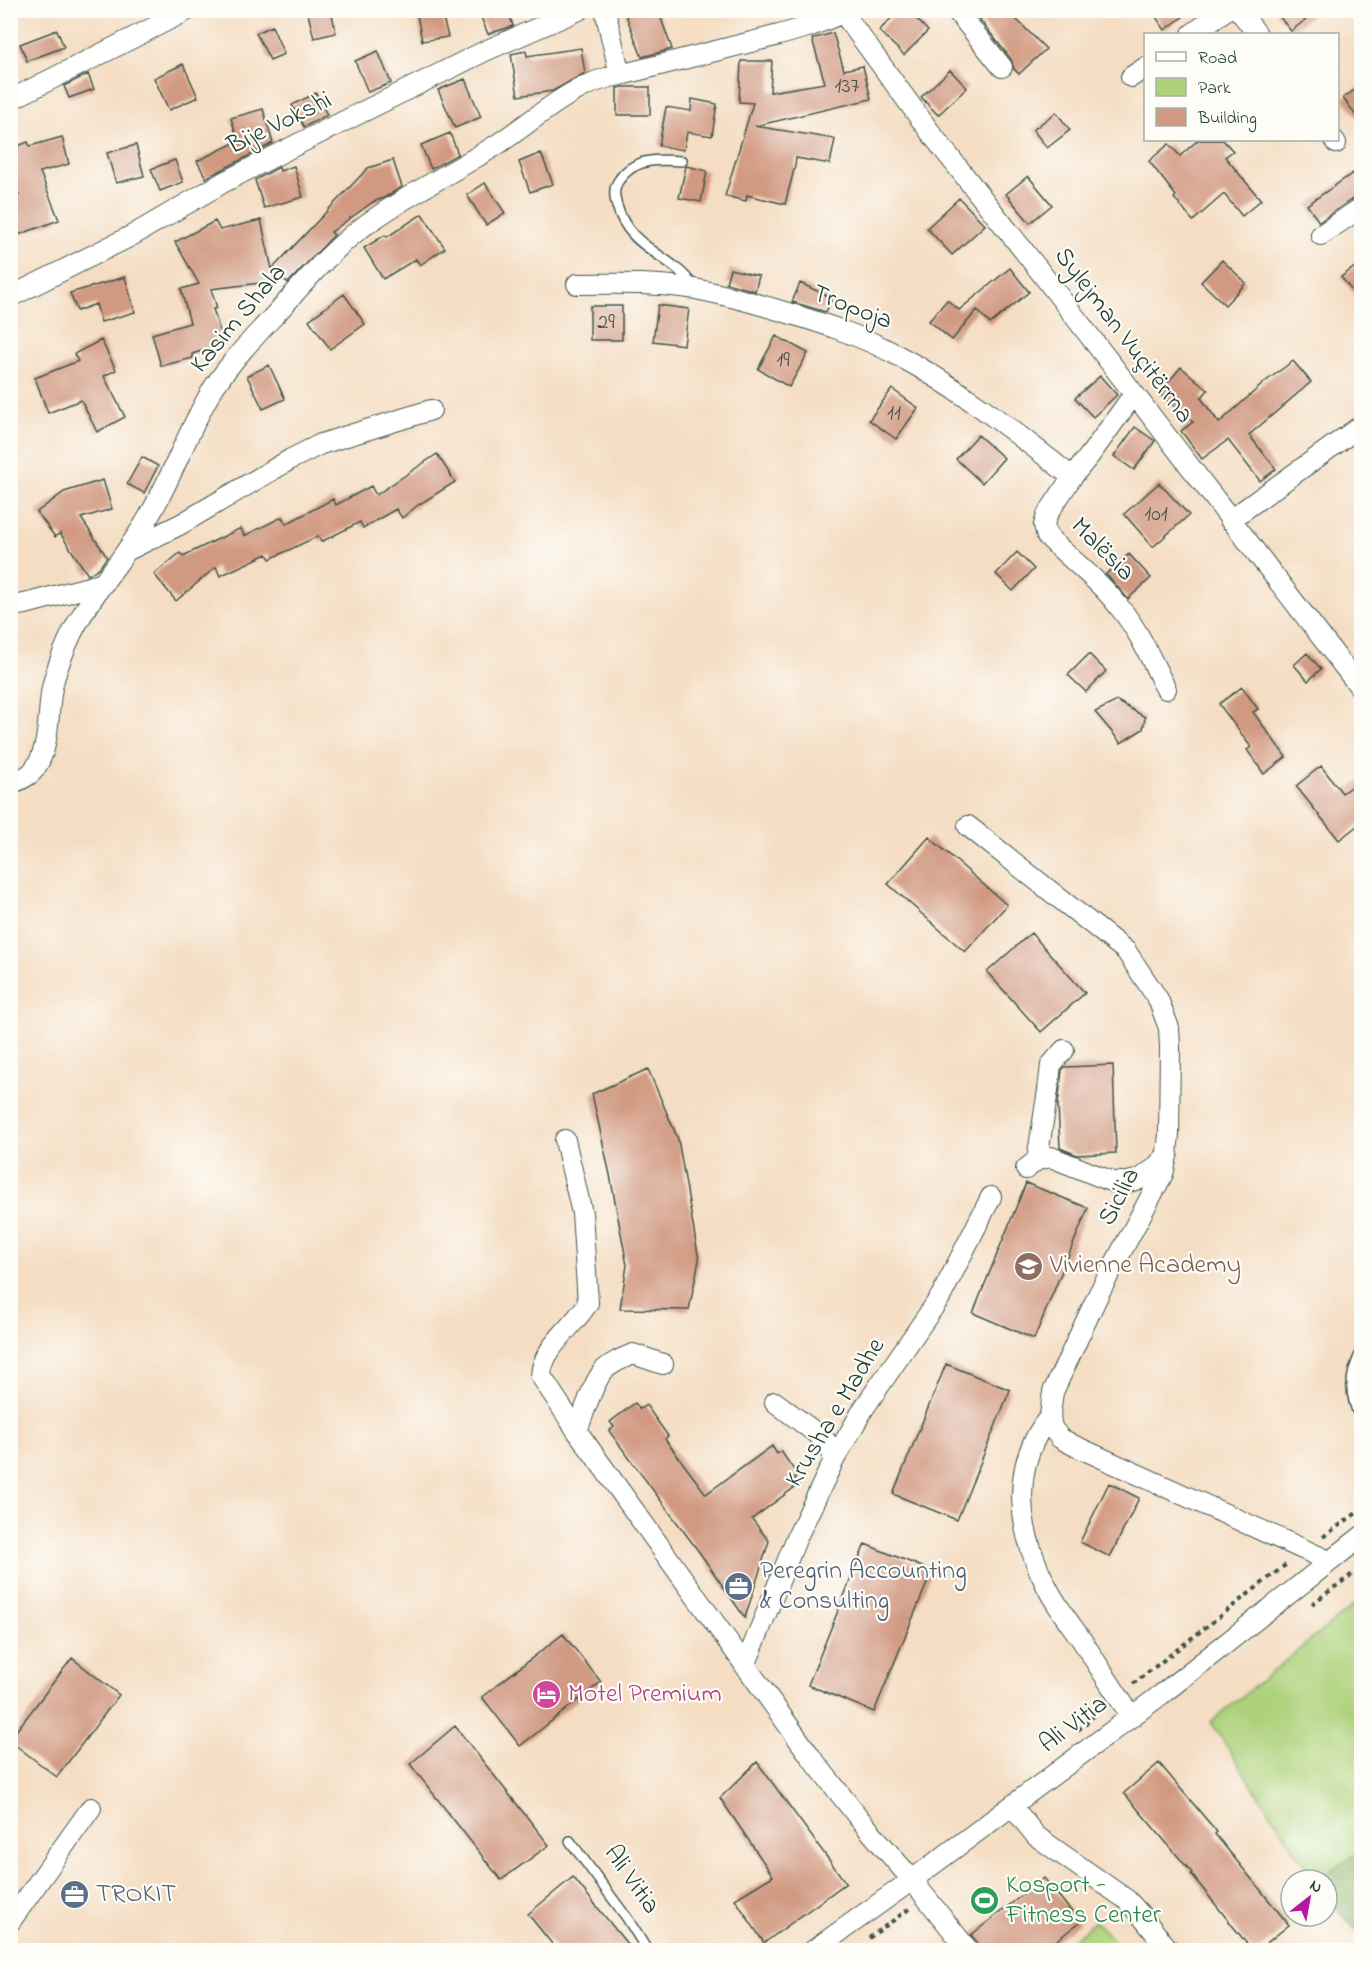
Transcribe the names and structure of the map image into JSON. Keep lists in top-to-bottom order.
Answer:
{
  "streets": {
    "street": [
      "Bije Vokshi",
      "Tropoja",
      "Kasim Shala",
      "Sylejman Vuçitërrna",
      "Malësia",
      "Sicilia",
      "Krusha e Madhe",
      "Ali Vitia"
    ]
  },
  "crossings": [
    ["Tropoja", "Malësia"],
    ["Kasim Shala", "Sylejman Vuçitërrna"],
    ["Sylejman Vuçitërrna", "Malësia"]
  ],
  "places": {
    "school or university": ["Vivienne Academy"],
    "office": ["Peregrin Accounting & Consulting", "TROKIT"],
    "hotel": ["Motel Premium"],
    "sports": ["Kosport - Fitness Center"]
  },
  "house_numbers": [
    "137",
    "29",
    "19",
    "11",
    "101"
  ],
  "legend": ["Road", "Park", "Building"],
  "north": "top right"
}
